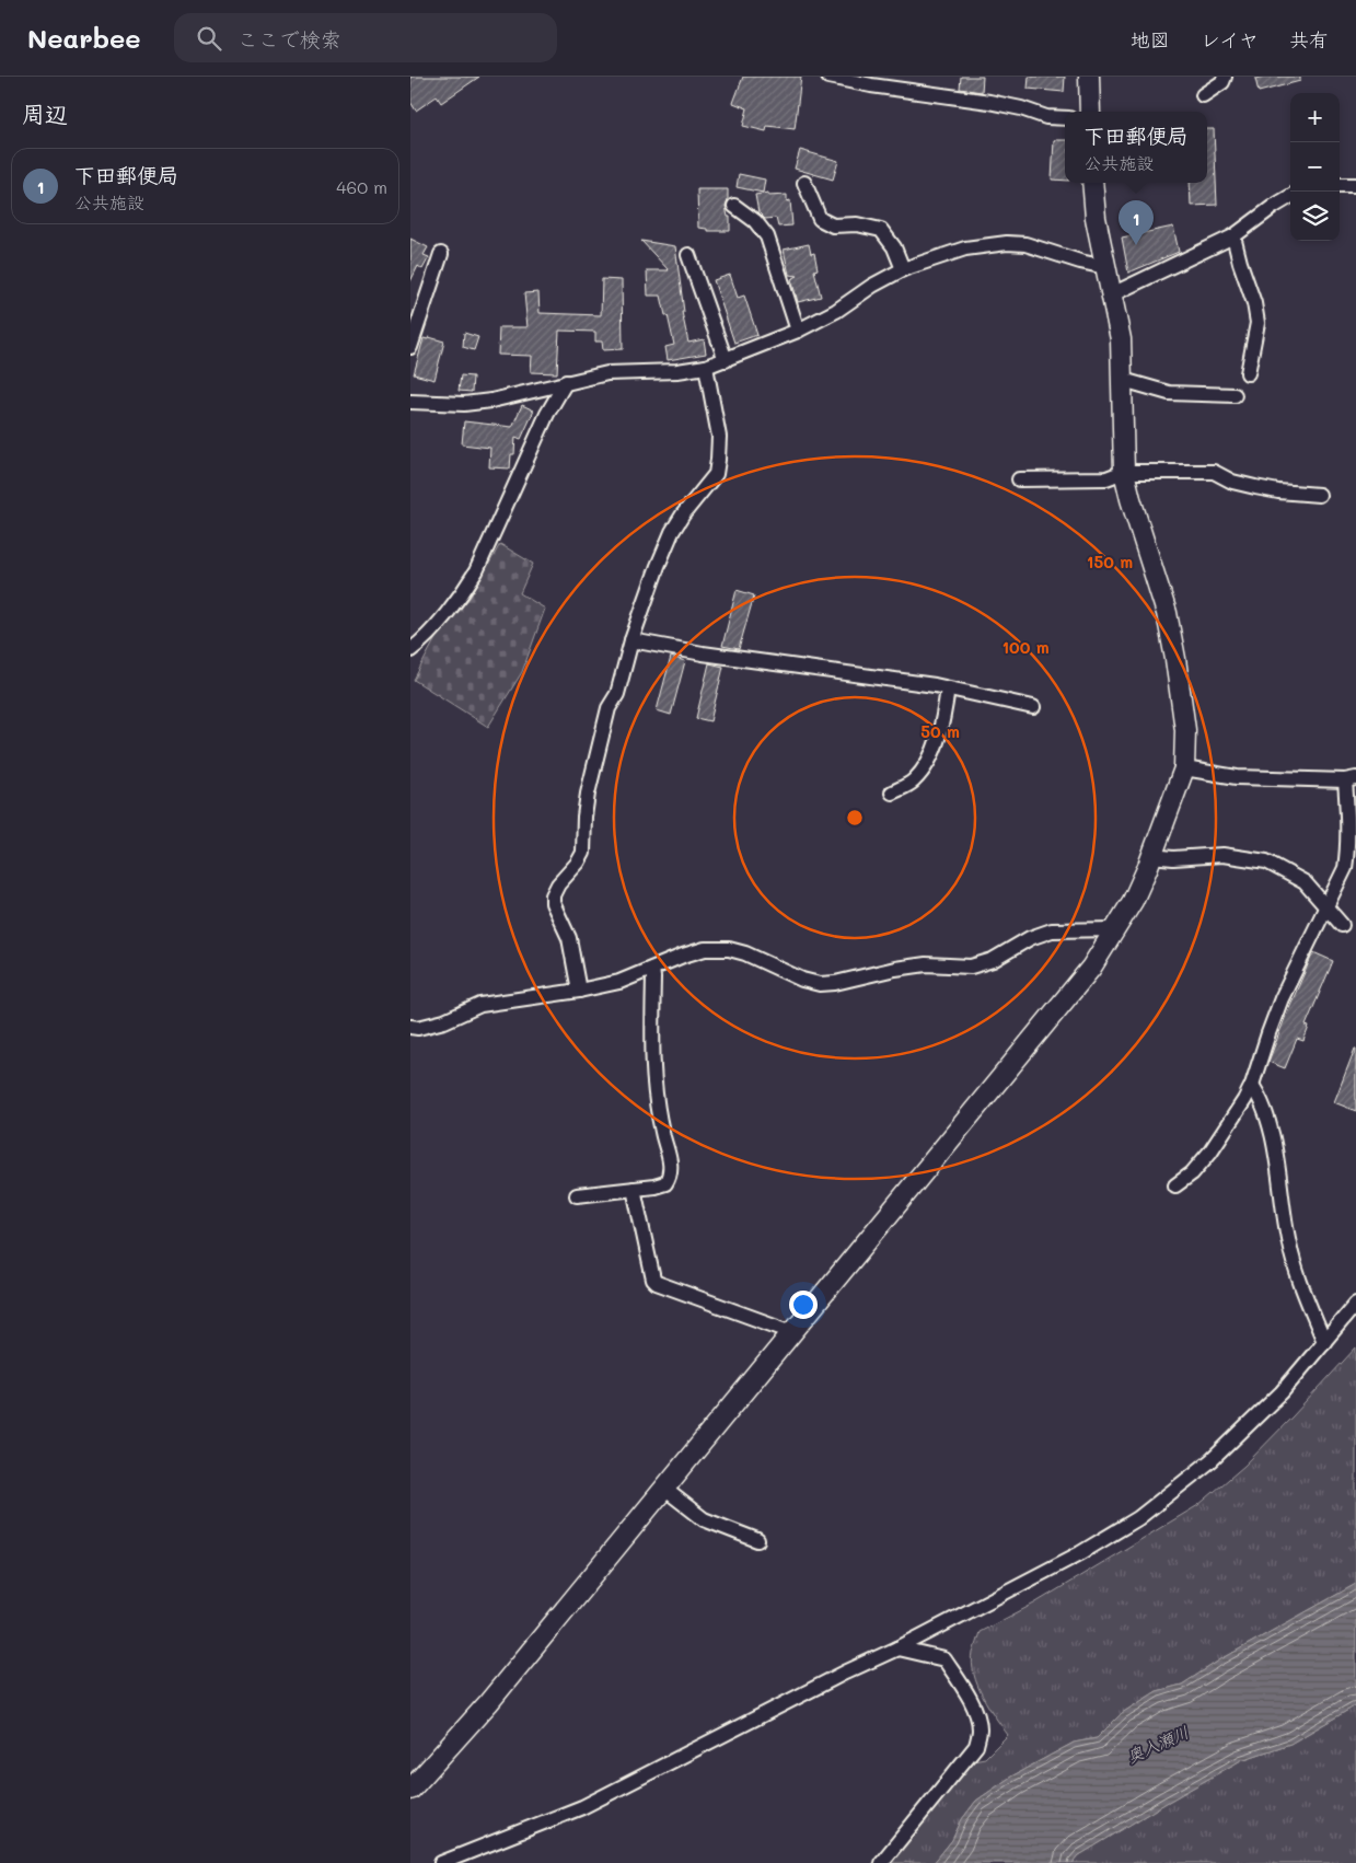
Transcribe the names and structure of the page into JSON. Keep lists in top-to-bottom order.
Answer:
{
  "water": ["奥入瀬川"],
  "page": {
    "header": "Nearbee",
    "search": "ここで検索",
    "nav": ["地図", "レイヤ", "共有"],
    "heading": "周辺",
    "map_buttons": ["+", "−"],
    "popup": ["下田郵便局", "公共施設"],
    "list": [
      {
        "mark": "1",
        "name": "下田郵便局",
        "note": "公共施設",
        "value": "460 m"
      }
    ],
    "pins": "1"
  },
  "rings": ["150 m", "100 m", "50 m"]
}
